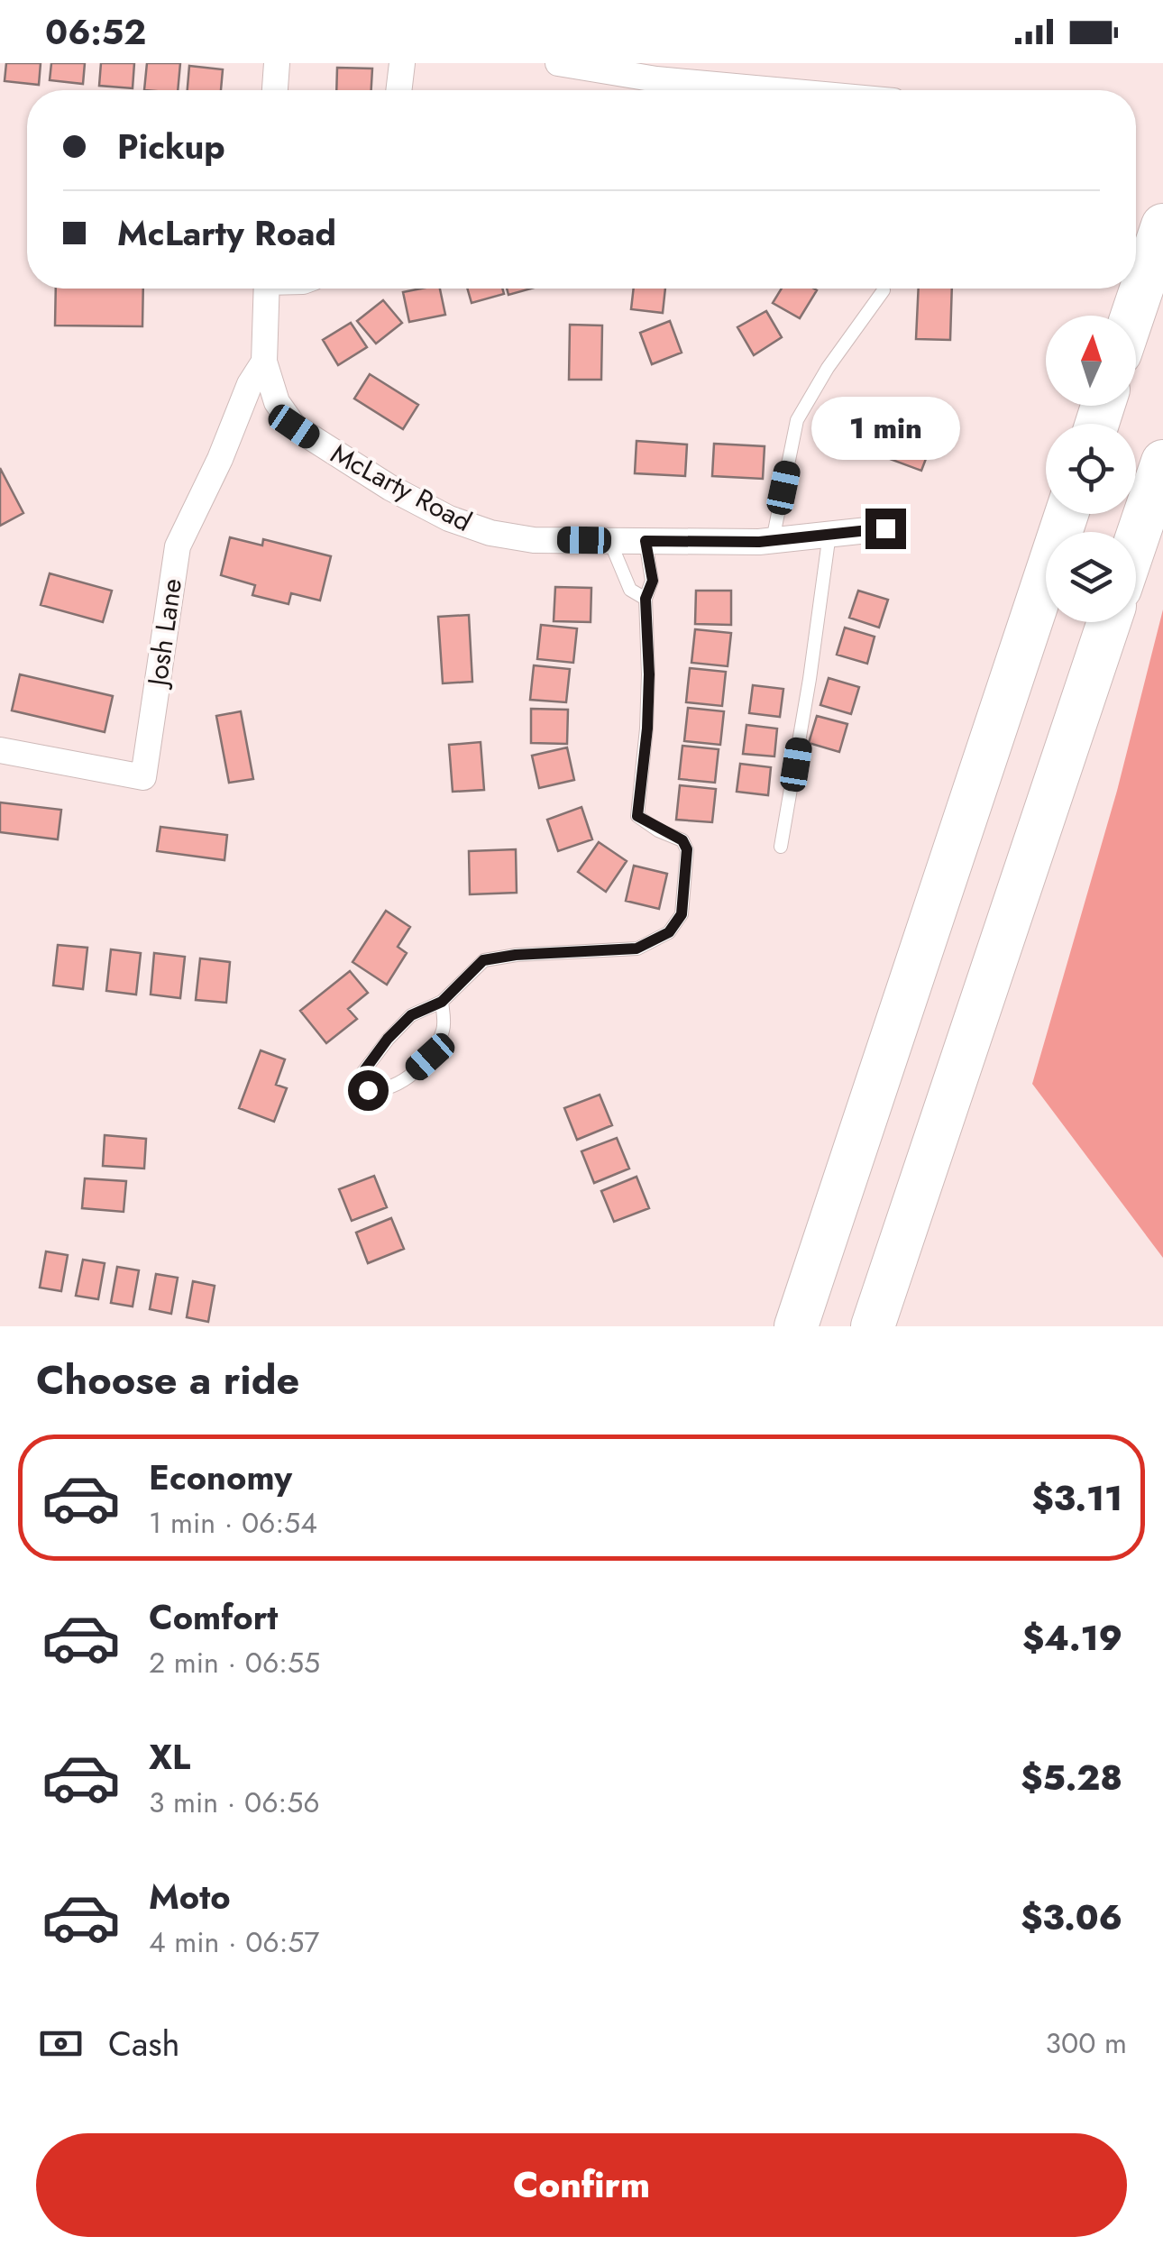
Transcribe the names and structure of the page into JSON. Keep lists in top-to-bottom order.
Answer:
{
  "streets": {
    "street": ["McLarty Road", "Josh Lane"]
  },
  "crossings": [
    ["McLarty Road", "Josh Lane"]
  ],
  "north": "top",
  "page": {
    "status": "06:52",
    "banner": ["Pickup", "McLarty Road"],
    "bubble": "1 min",
    "heading": "Choose a ride",
    "list": [
      {
        "name": "Economy",
        "note": "1 min · 06:54",
        "value": "$3.11"
      },
      {
        "name": "Comfort",
        "note": "2 min · 06:55",
        "value": "$4.19"
      },
      {
        "name": "XL",
        "note": "3 min · 06:56",
        "value": "$5.28"
      },
      {
        "name": "Moto",
        "note": "4 min · 06:57",
        "value": "$3.06"
      }
    ],
    "pay": ["Cash", "300 m"],
    "buttons": "Confirm"
  }
}
